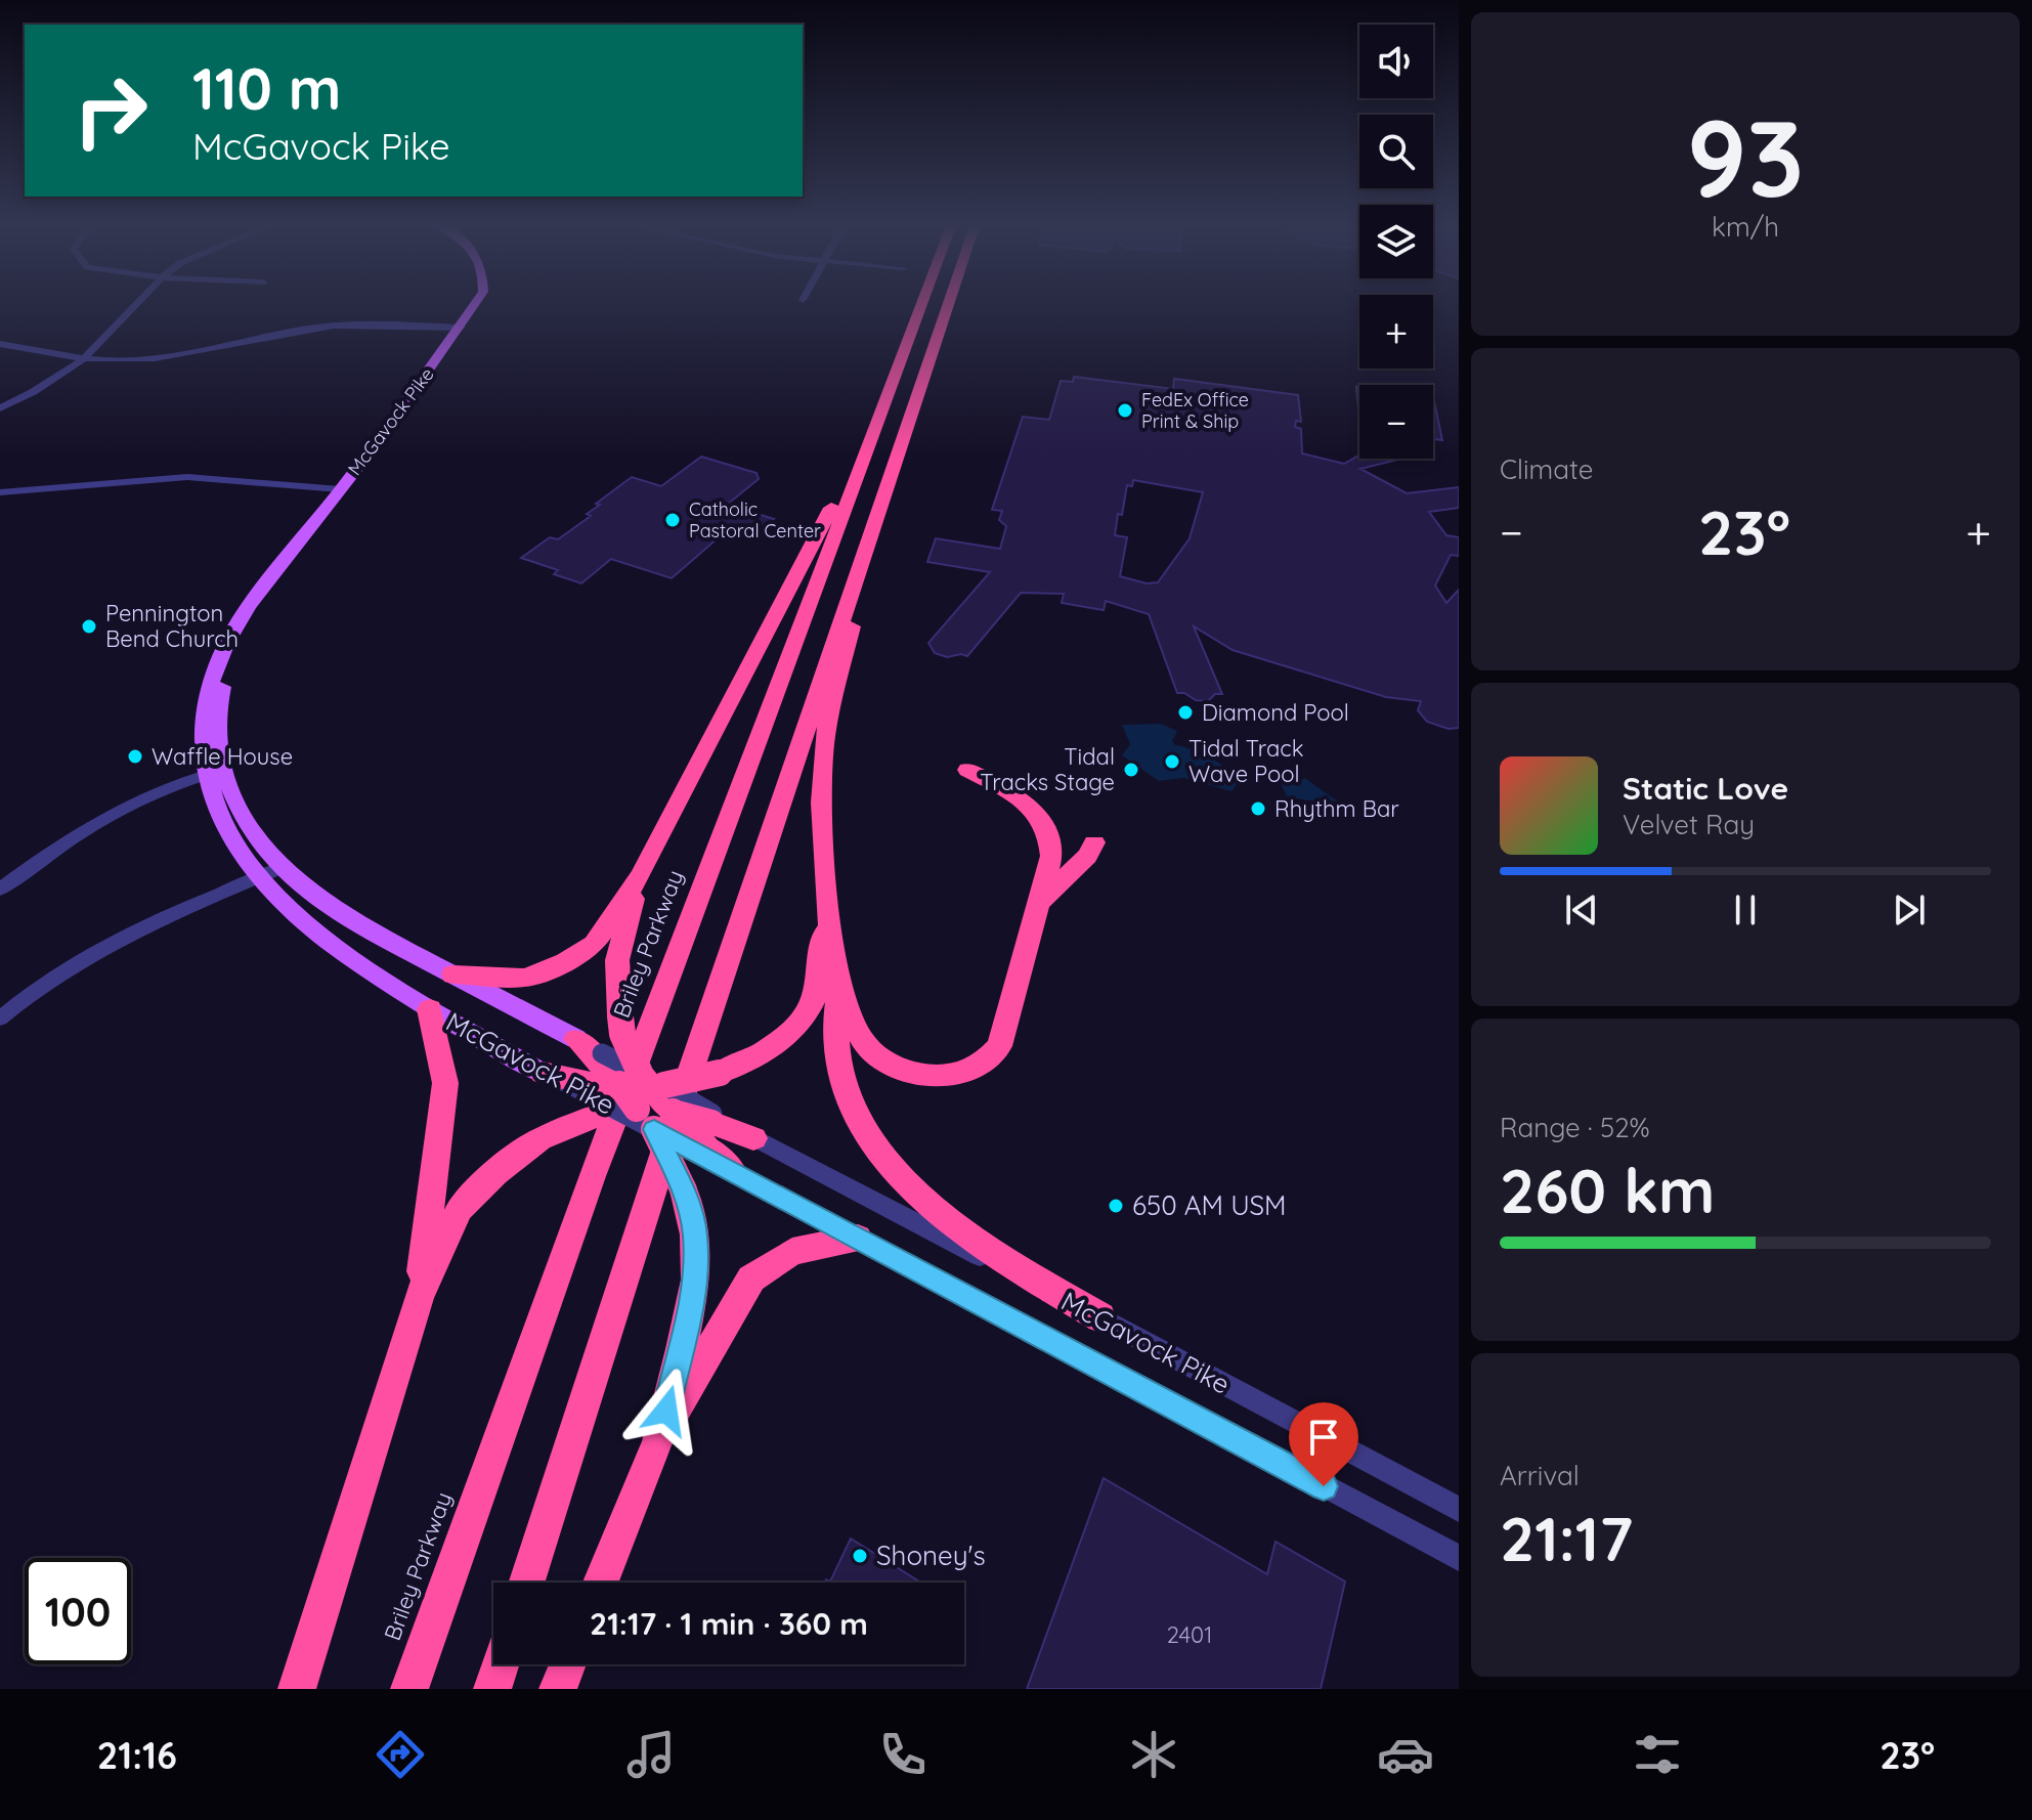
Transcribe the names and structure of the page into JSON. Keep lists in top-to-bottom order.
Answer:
{
  "streets": {
    "highway": ["Briley Parkway"],
    "main road": ["McGavock Pike"]
  },
  "places": [
    "FedEx Office Print & Ship",
    "Catholic Pastoral Center",
    "Pennington Bend Church",
    "Diamond Pool",
    "Waffle House",
    "Tidal Track Wave Pool",
    "Tidal Tracks Stage",
    "Rhythm Bar",
    "650 AM USM",
    "Shoney's"
  ],
  "house_numbers": ["2401"],
  "page": {
    "tile": [
      ["93", "km/h"],
      "Climate",
      ["Range · 52%", "260 km"],
      ["Arrival", "21:17"]
    ],
    "map_buttons": ["+", "−"],
    "turn": ["110 m", "McGavock Pike"],
    "heat": ["−", "23°", "+"],
    "song": ["Static Love", "Velvet Ray"],
    "limit": "100",
    "trip": "21:17 · 1 min · 360 m",
    "tabs": ["21:16", "23°"]
  }
}
